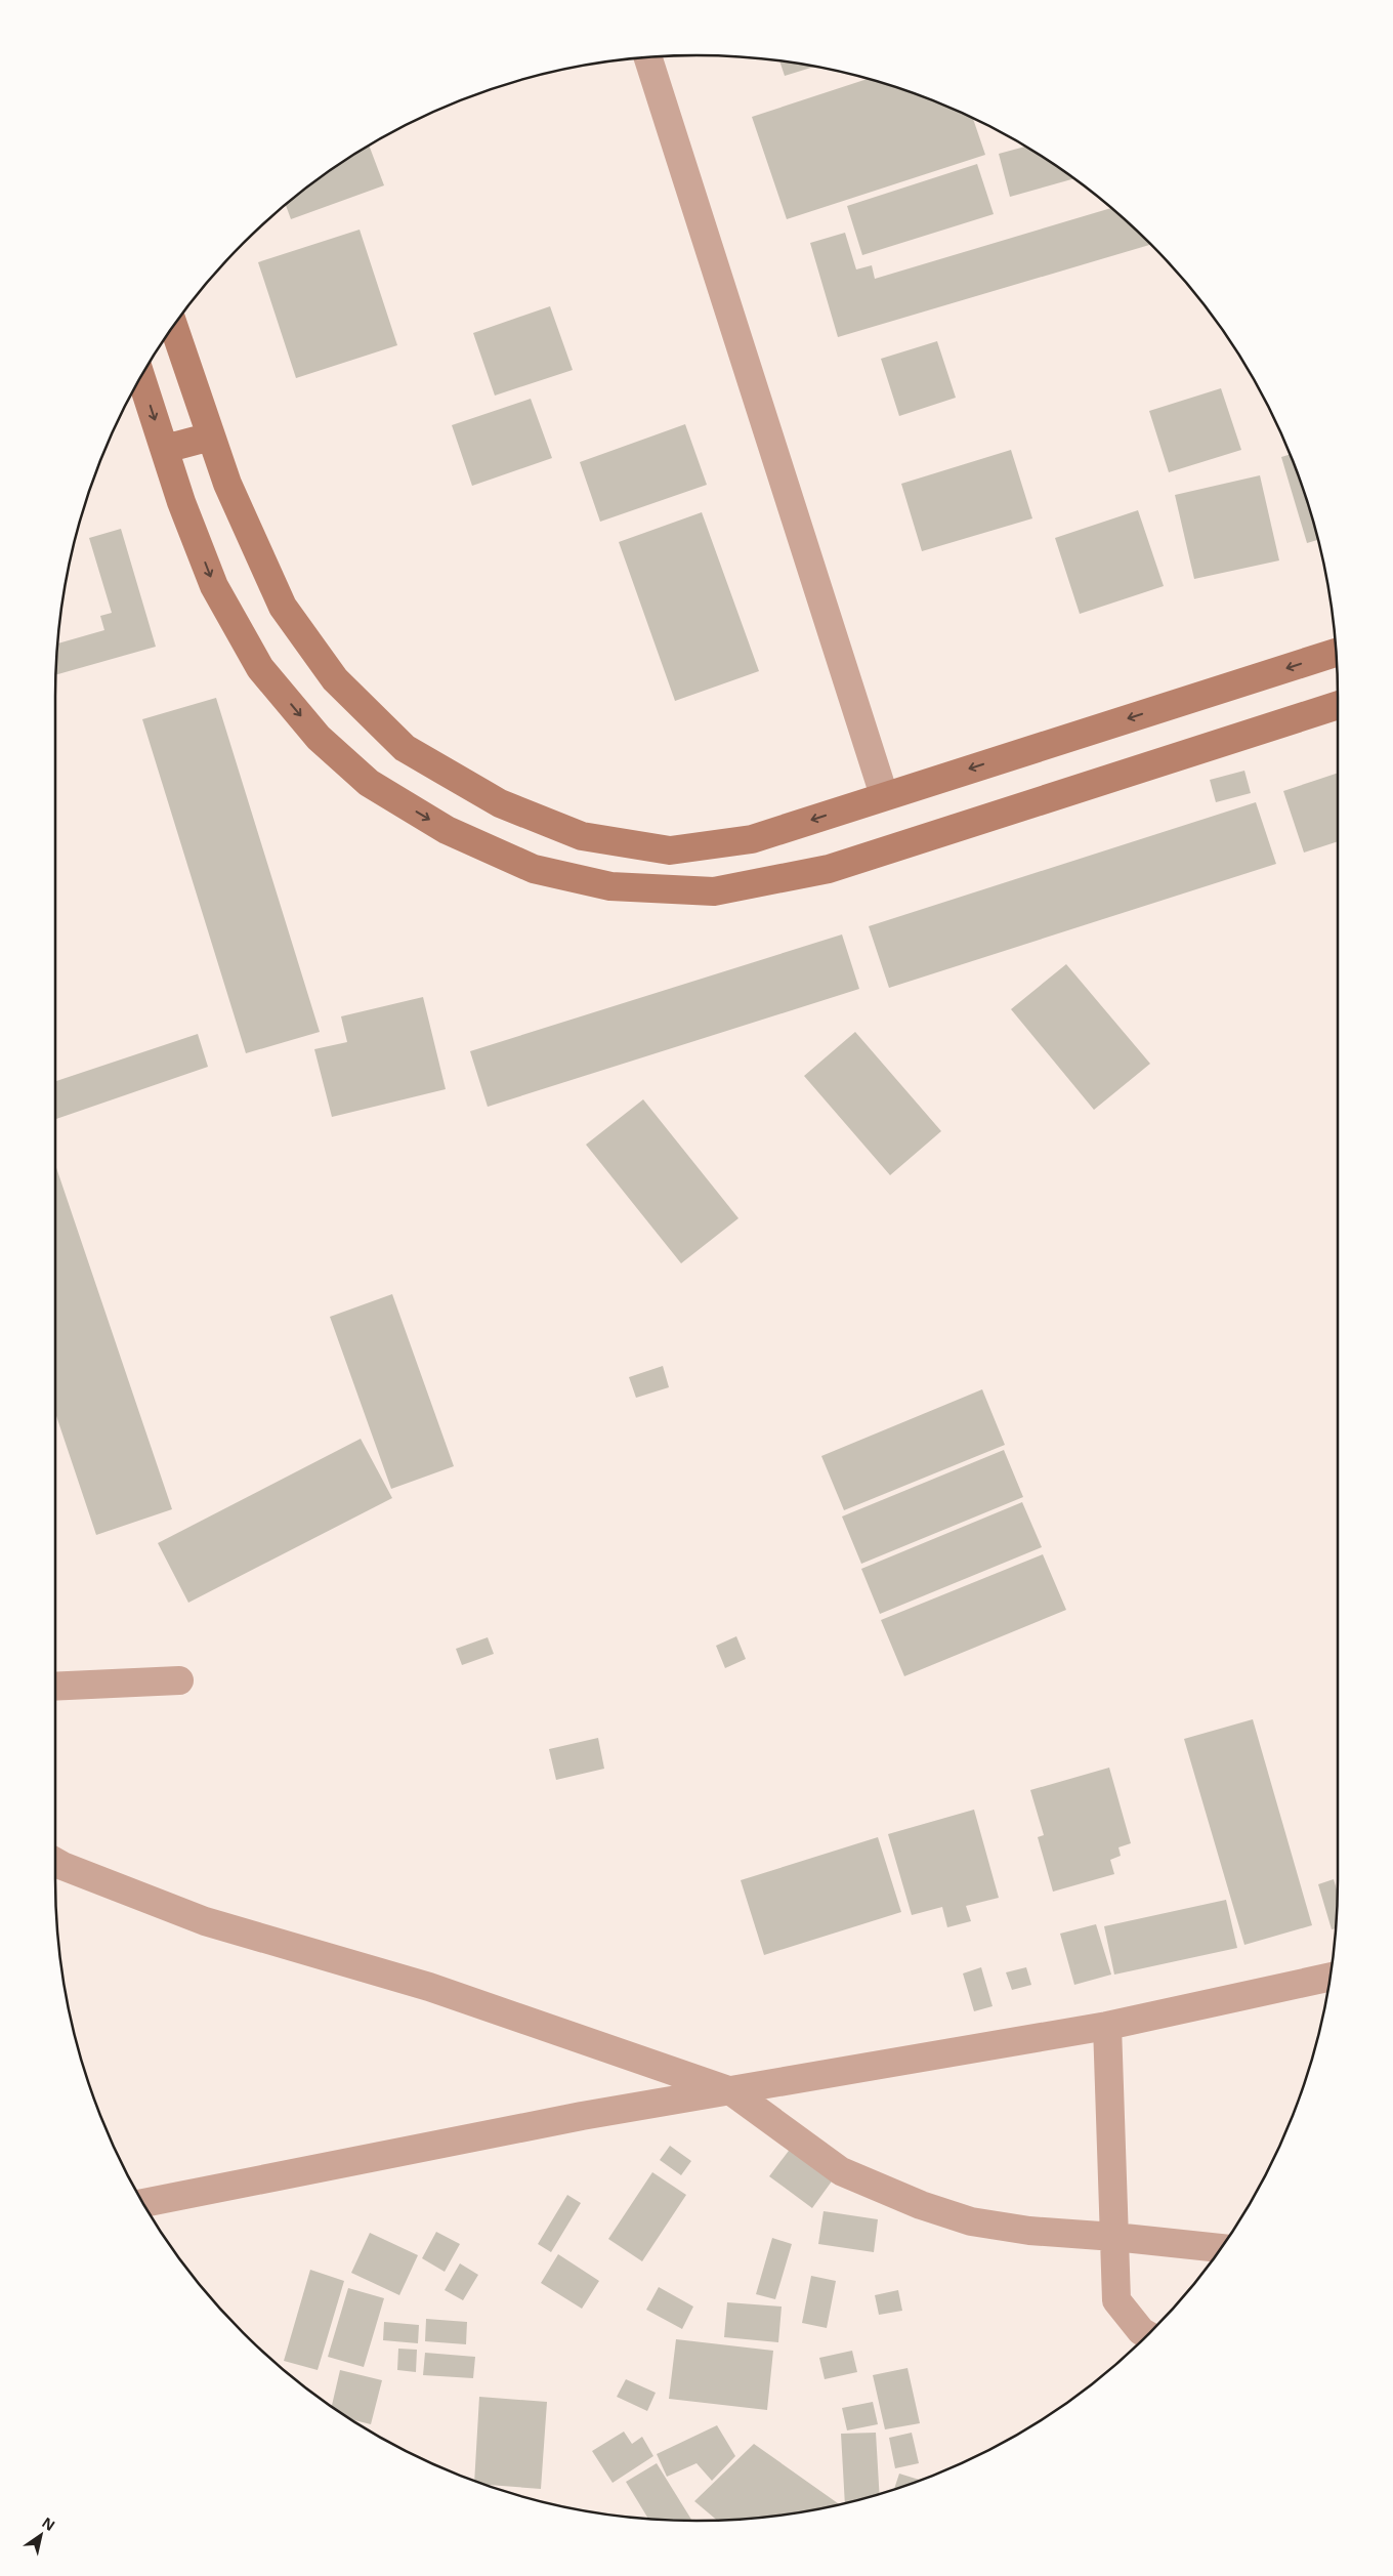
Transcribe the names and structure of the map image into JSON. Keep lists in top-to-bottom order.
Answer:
{
  "north": "top right"
}
